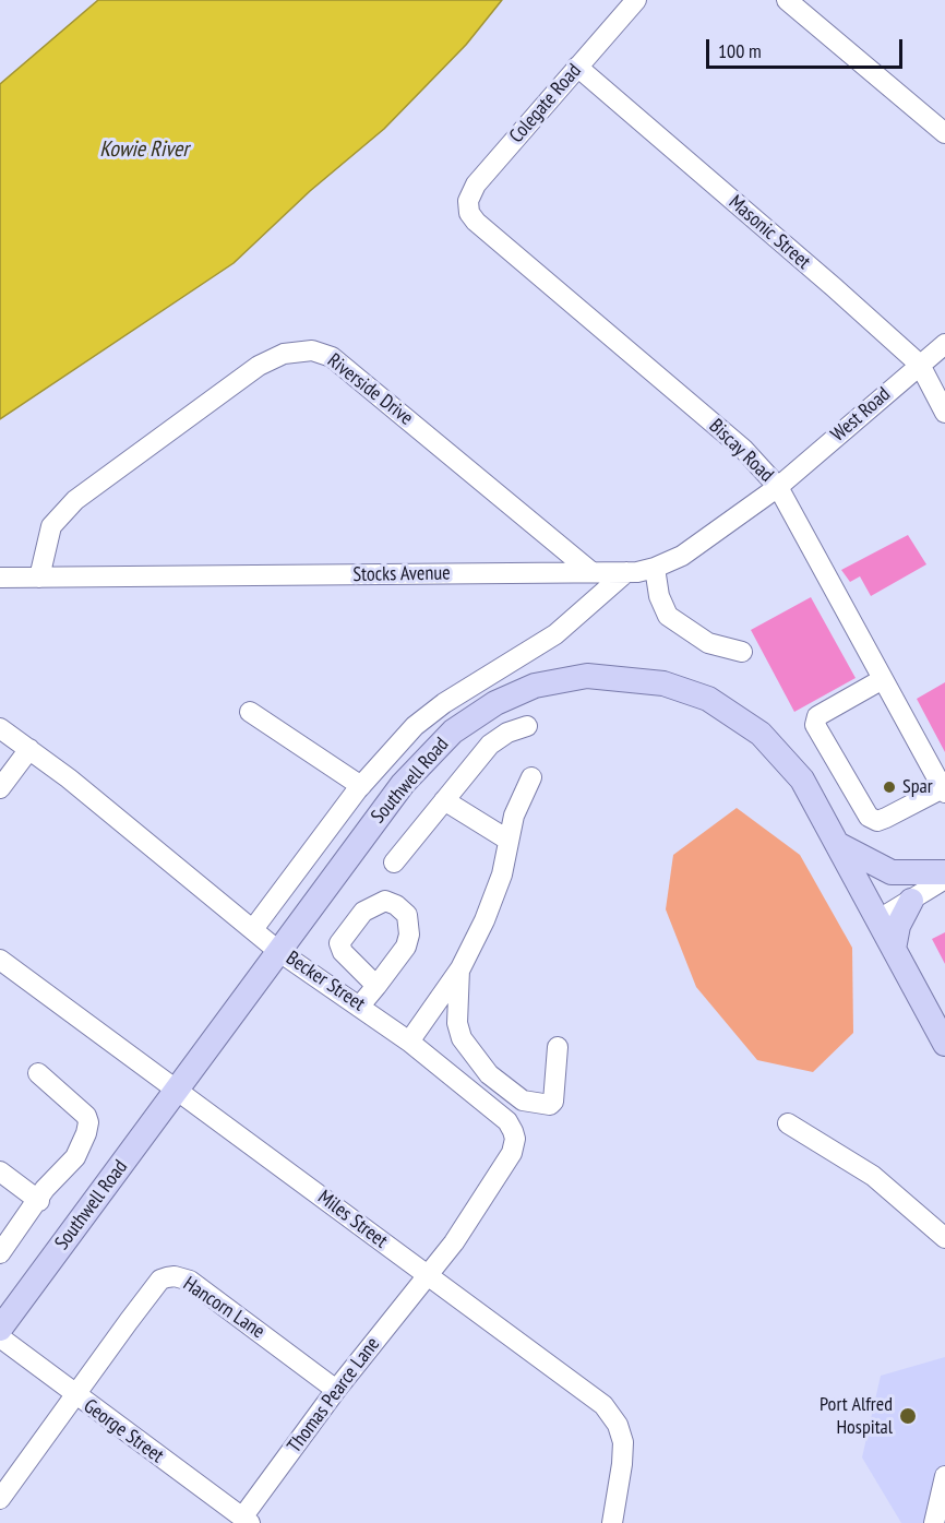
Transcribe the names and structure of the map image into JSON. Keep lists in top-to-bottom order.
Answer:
{
  "streets": {
    "main road": ["Southwell Road"],
    "street": [
      "Colegate Road",
      "Masonic Street",
      "Riverside Drive",
      "West Road",
      "Biscay Road",
      "Stocks Avenue",
      "Becker Street",
      "Miles Street",
      "Hancorn Lane",
      "Thomas Pearce Lane",
      "George Street"
    ]
  },
  "crossings": [
    ["Colegate Road", "Masonic Street"],
    ["Colegate Road", "Biscay Road"],
    ["Masonic Street", "West Road"],
    ["Riverside Drive", "Stocks Avenue"],
    ["West Road", "Biscay Road"],
    ["West Road", "Stocks Avenue"],
    ["Biscay Road", "Stocks Avenue"],
    ["Stocks Avenue", "Southwell Road"],
    ["Southwell Road", "Becker Street"],
    ["Southwell Road", "Miles Street"],
    ["Becker Street", "Miles Street"],
    ["Becker Street", "Thomas Pearce Lane"],
    ["Miles Street", "Thomas Pearce Lane"],
    ["Hancorn Lane", "Thomas Pearce Lane"],
    ["Hancorn Lane", "George Street"],
    ["Thomas Pearce Lane", "George Street"]
  ],
  "water": ["Kowie River"],
  "places": ["Spar", "Port Alfred Hospital"],
  "scale_bar": "100 m"
}
